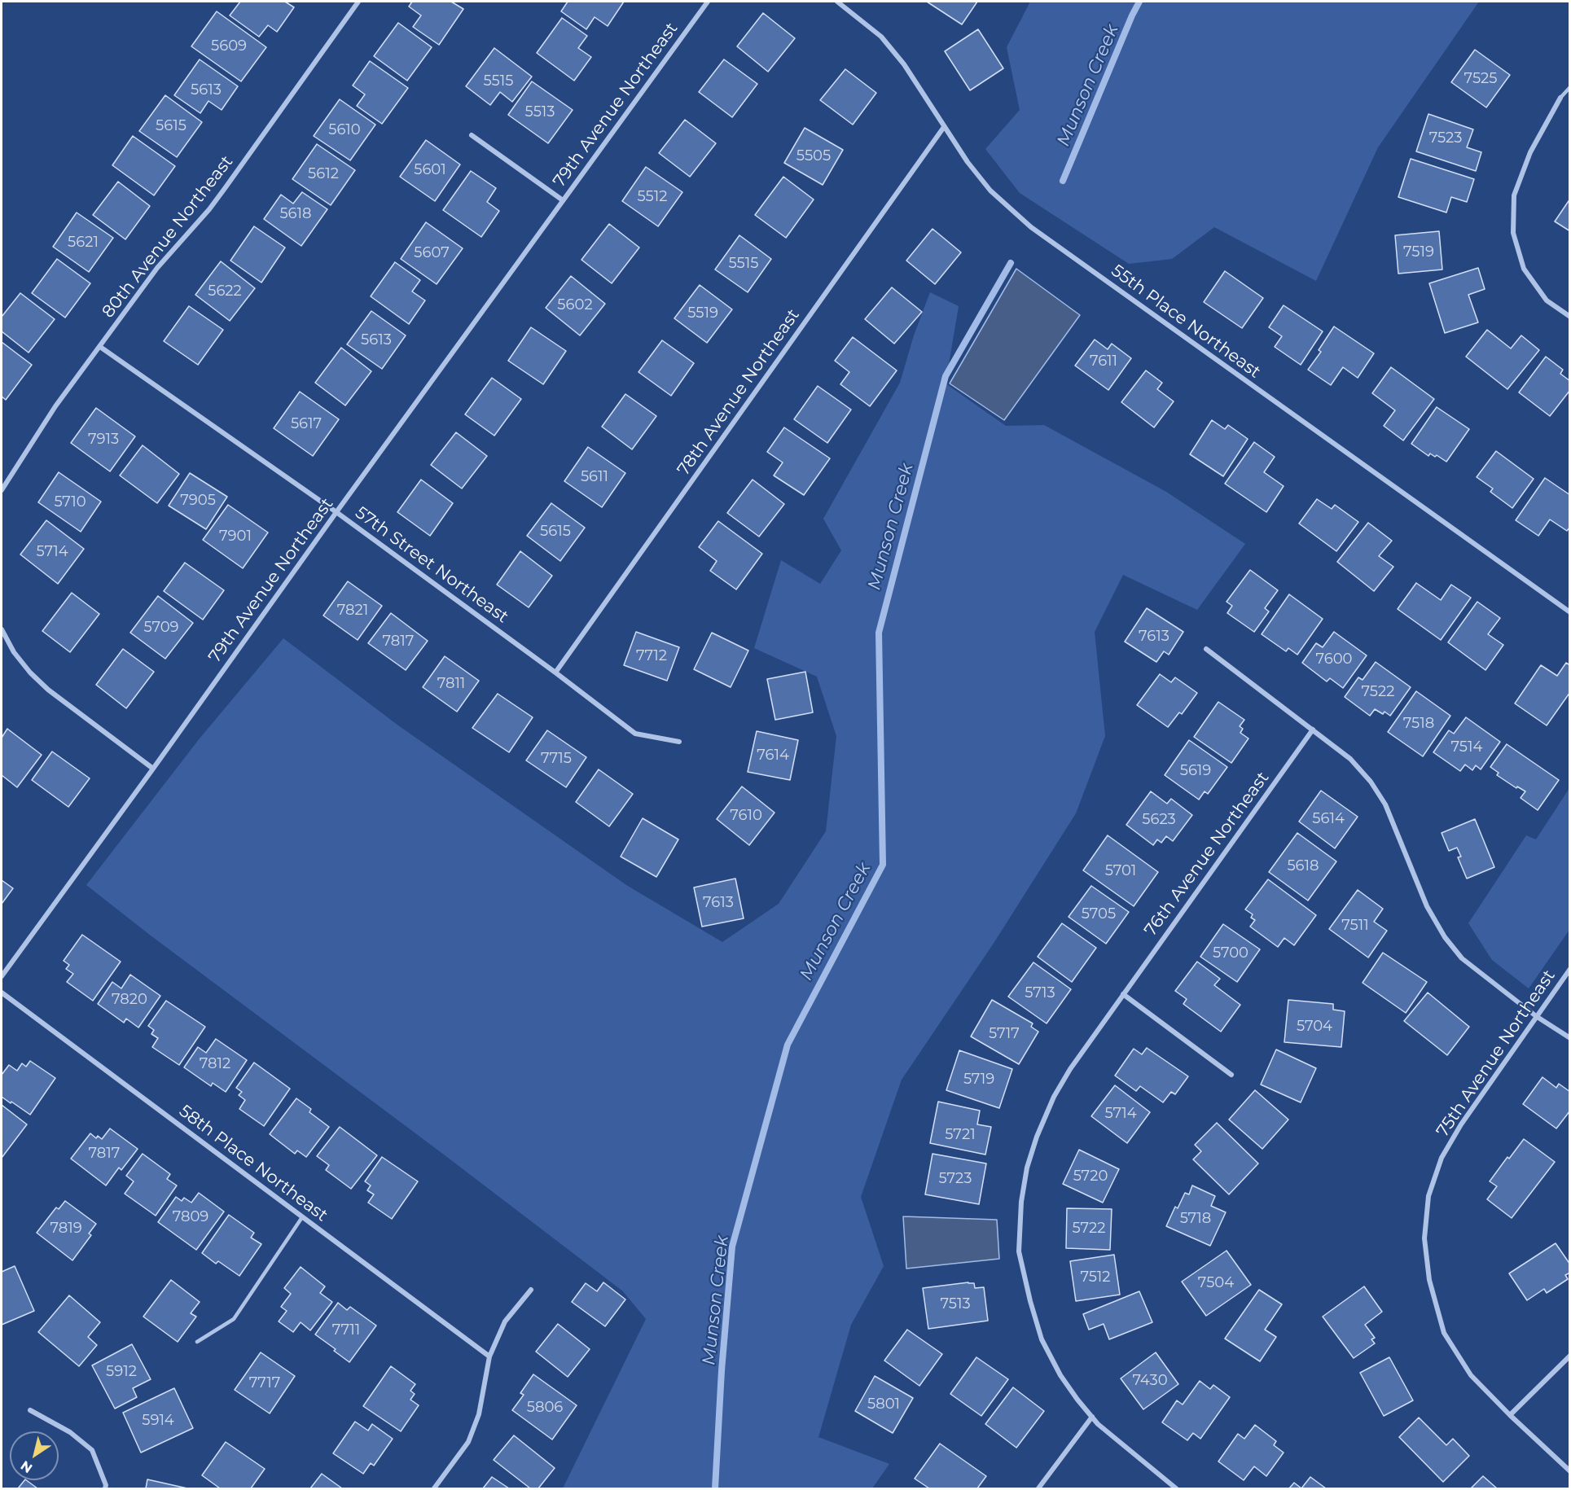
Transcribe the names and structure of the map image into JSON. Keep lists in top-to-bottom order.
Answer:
{
  "streets": {
    "street": [
      "79th Avenue Northeast",
      "80th Avenue Northeast",
      "55th Place Northeast",
      "78th Avenue Northeast",
      "57th Street Northeast",
      "76th Avenue Northeast",
      "75th Avenue Northeast",
      "58th Place Northeast"
    ]
  },
  "crossings": [
    ["79th Avenue Northeast", "57th Street Northeast"],
    ["80th Avenue Northeast", "57th Street Northeast"],
    ["55th Place Northeast", "78th Avenue Northeast"],
    ["78th Avenue Northeast", "57th Street Northeast"]
  ],
  "water": ["Munson Creek"],
  "house_numbers": [
    "5609",
    "7525",
    "5515",
    "5613",
    "5513",
    "5615",
    "5610",
    "7523",
    "5505",
    "5601",
    "5612",
    "5512",
    "5618",
    "5621",
    "7519",
    "5607",
    "5515",
    "5622",
    "5602",
    "5519",
    "5613",
    "7611",
    "5617",
    "7913",
    "5611",
    "7905",
    "5710",
    "5615",
    "7901",
    "5714",
    "7821",
    "5709",
    "7613",
    "7817",
    "7712",
    "7600",
    "7811",
    "7522",
    "7518",
    "7514",
    "7614",
    "7715",
    "5619",
    "7610",
    "5614",
    "5623",
    "5618",
    "5701",
    "7613",
    "5705",
    "7511",
    "5700",
    "5713",
    "7820",
    "5704",
    "5717",
    "7812",
    "5719",
    "5714",
    "5721",
    "7817",
    "5720",
    "5723",
    "7809",
    "5718",
    "7819",
    "5722",
    "7512",
    "7504",
    "7513",
    "7711",
    "5912",
    "7430",
    "7717",
    "5801",
    "5806",
    "5914"
  ],
  "north": "bottom left"
}
